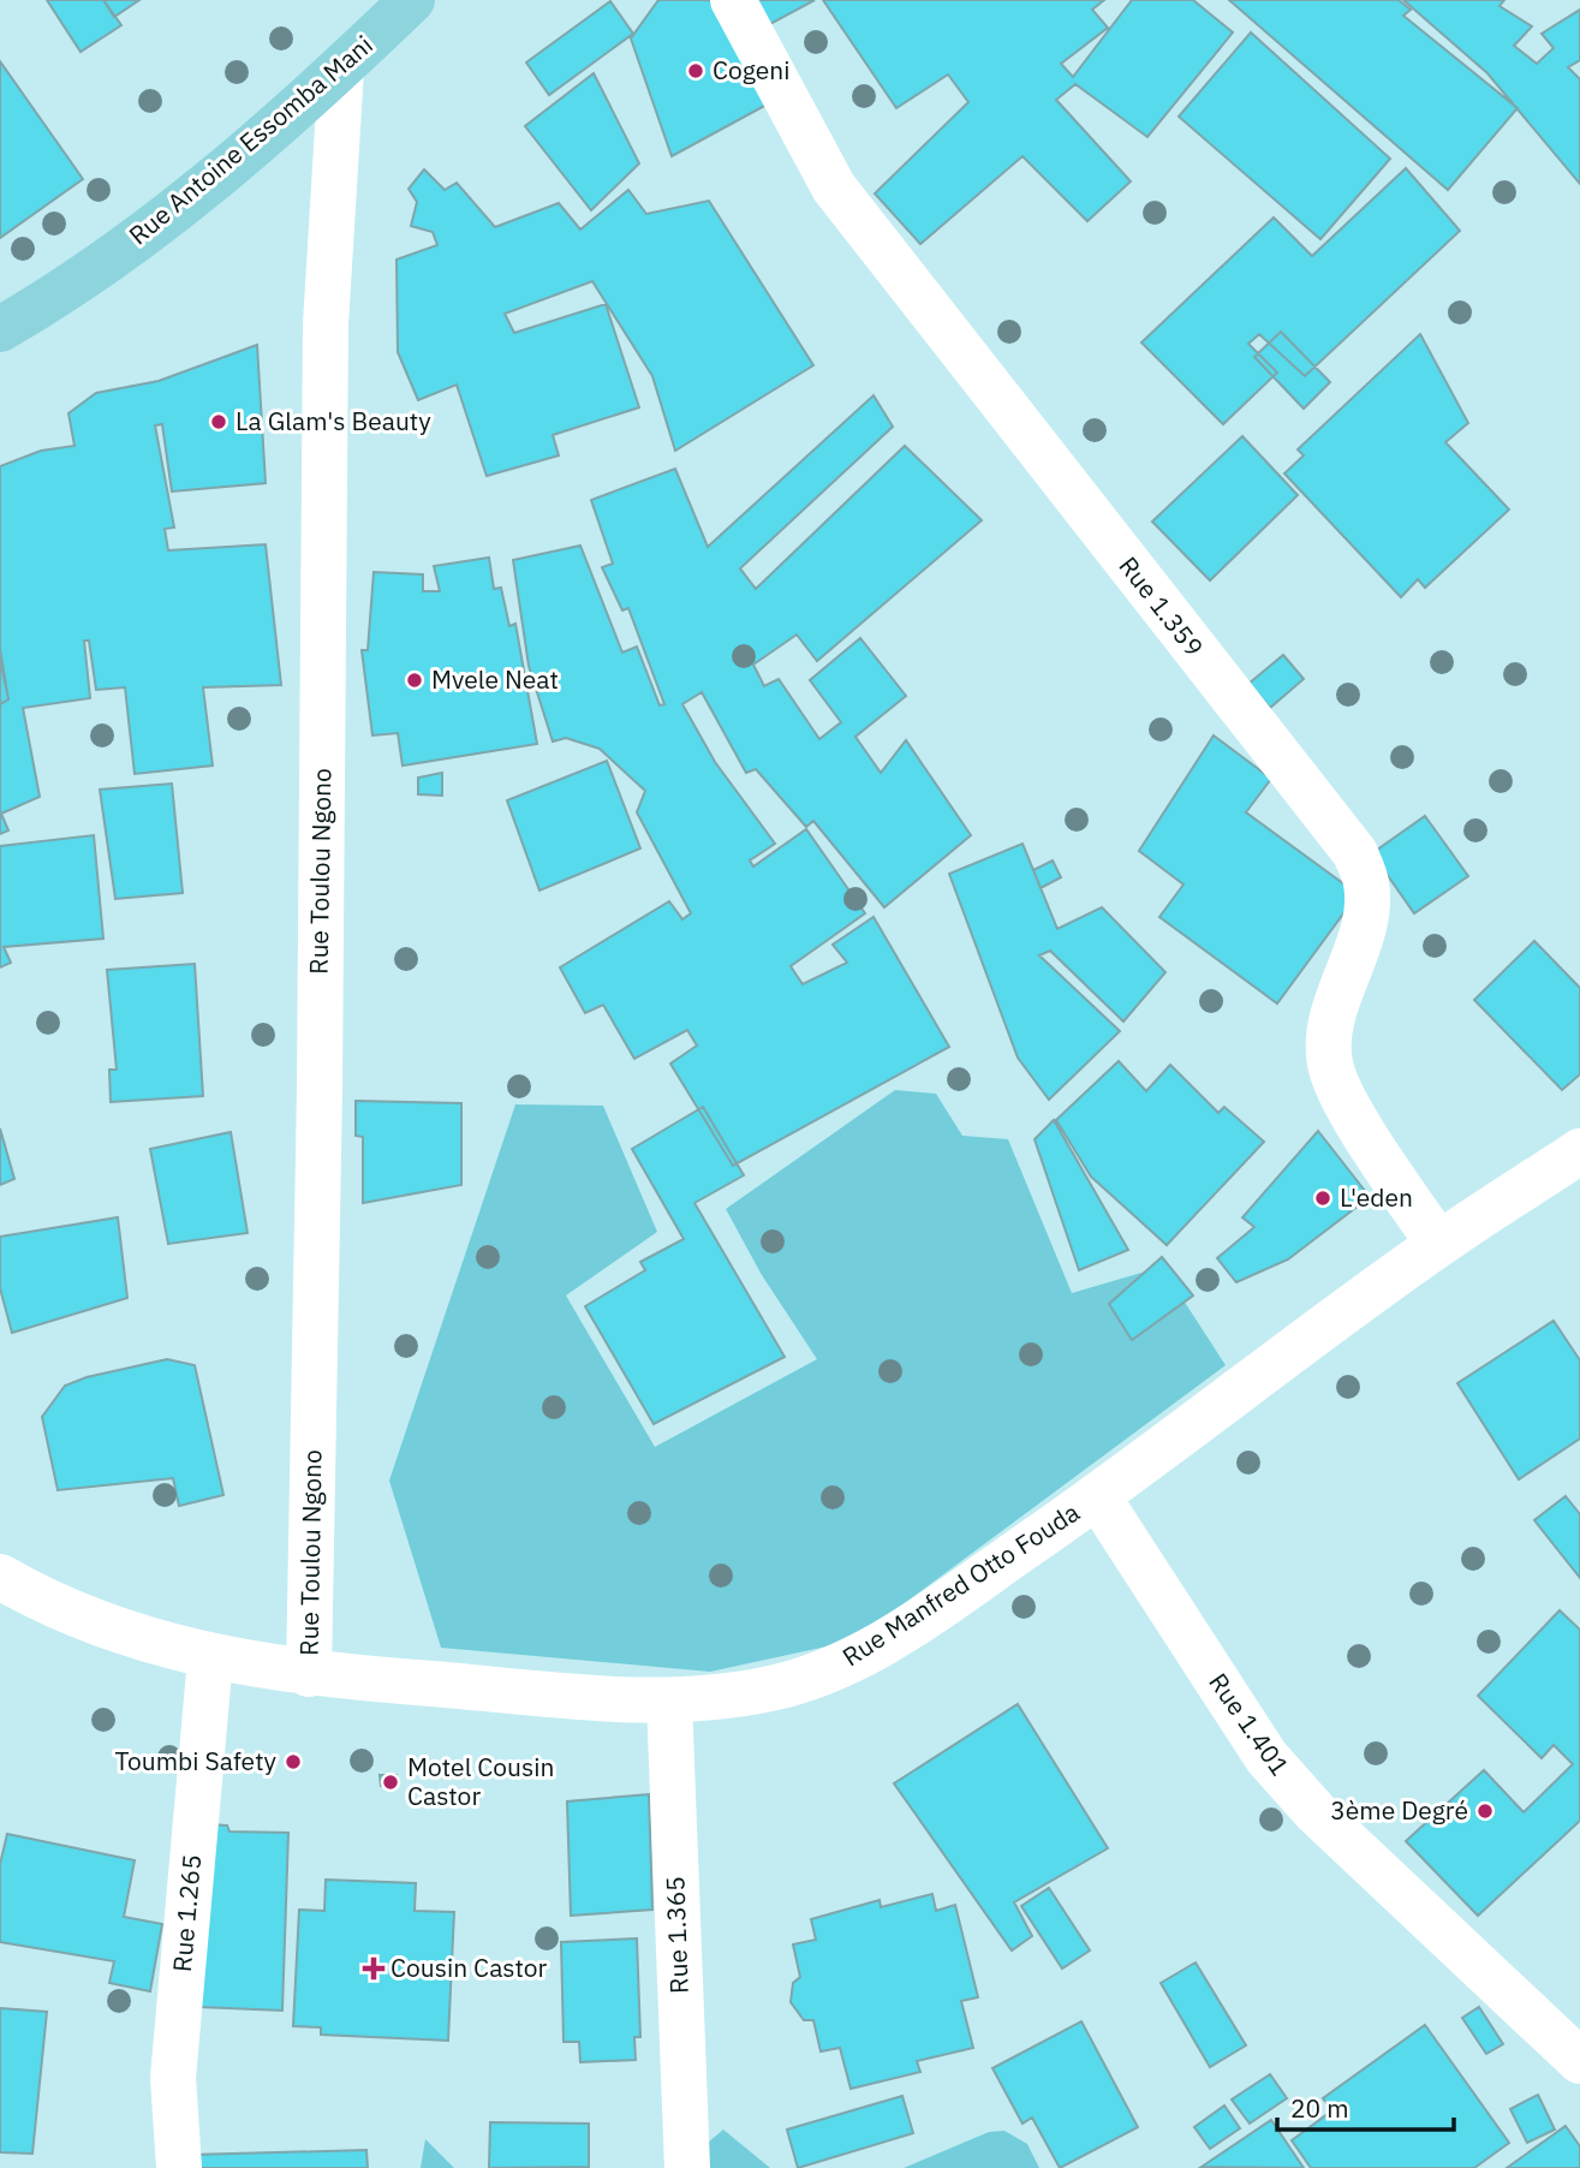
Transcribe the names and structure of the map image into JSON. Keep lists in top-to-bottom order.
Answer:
{
  "streets": {
    "main road": ["Rue Antoine Essomba Mani"],
    "street": [
      "Rue 1.359",
      "Rue Toulou Ngono",
      "Rue Manfred Otto Fouda",
      "Rue 1.401",
      "Rue 1.265",
      "Rue 1.365"
    ]
  },
  "crossings": [
    ["Rue Antoine Essomba Mani", "Rue Toulou Ngono"],
    ["Rue 1.359", "Rue Manfred Otto Fouda"],
    ["Rue Toulou Ngono", "Rue Manfred Otto Fouda"],
    ["Rue Manfred Otto Fouda", "Rue 1.401"],
    ["Rue Manfred Otto Fouda", "Rue 1.265"],
    ["Rue Manfred Otto Fouda", "Rue 1.365"]
  ],
  "places": {
    "other": [
      "Cogeni",
      "La Glam's Beauty",
      "Mvele Neat",
      "L'eden",
      "Toumbi Safety",
      "Motel Cousin Castor",
      "3ème Degré"
    ],
    "health": ["Cousin Castor"]
  },
  "scale_bar": "20 m"
}
